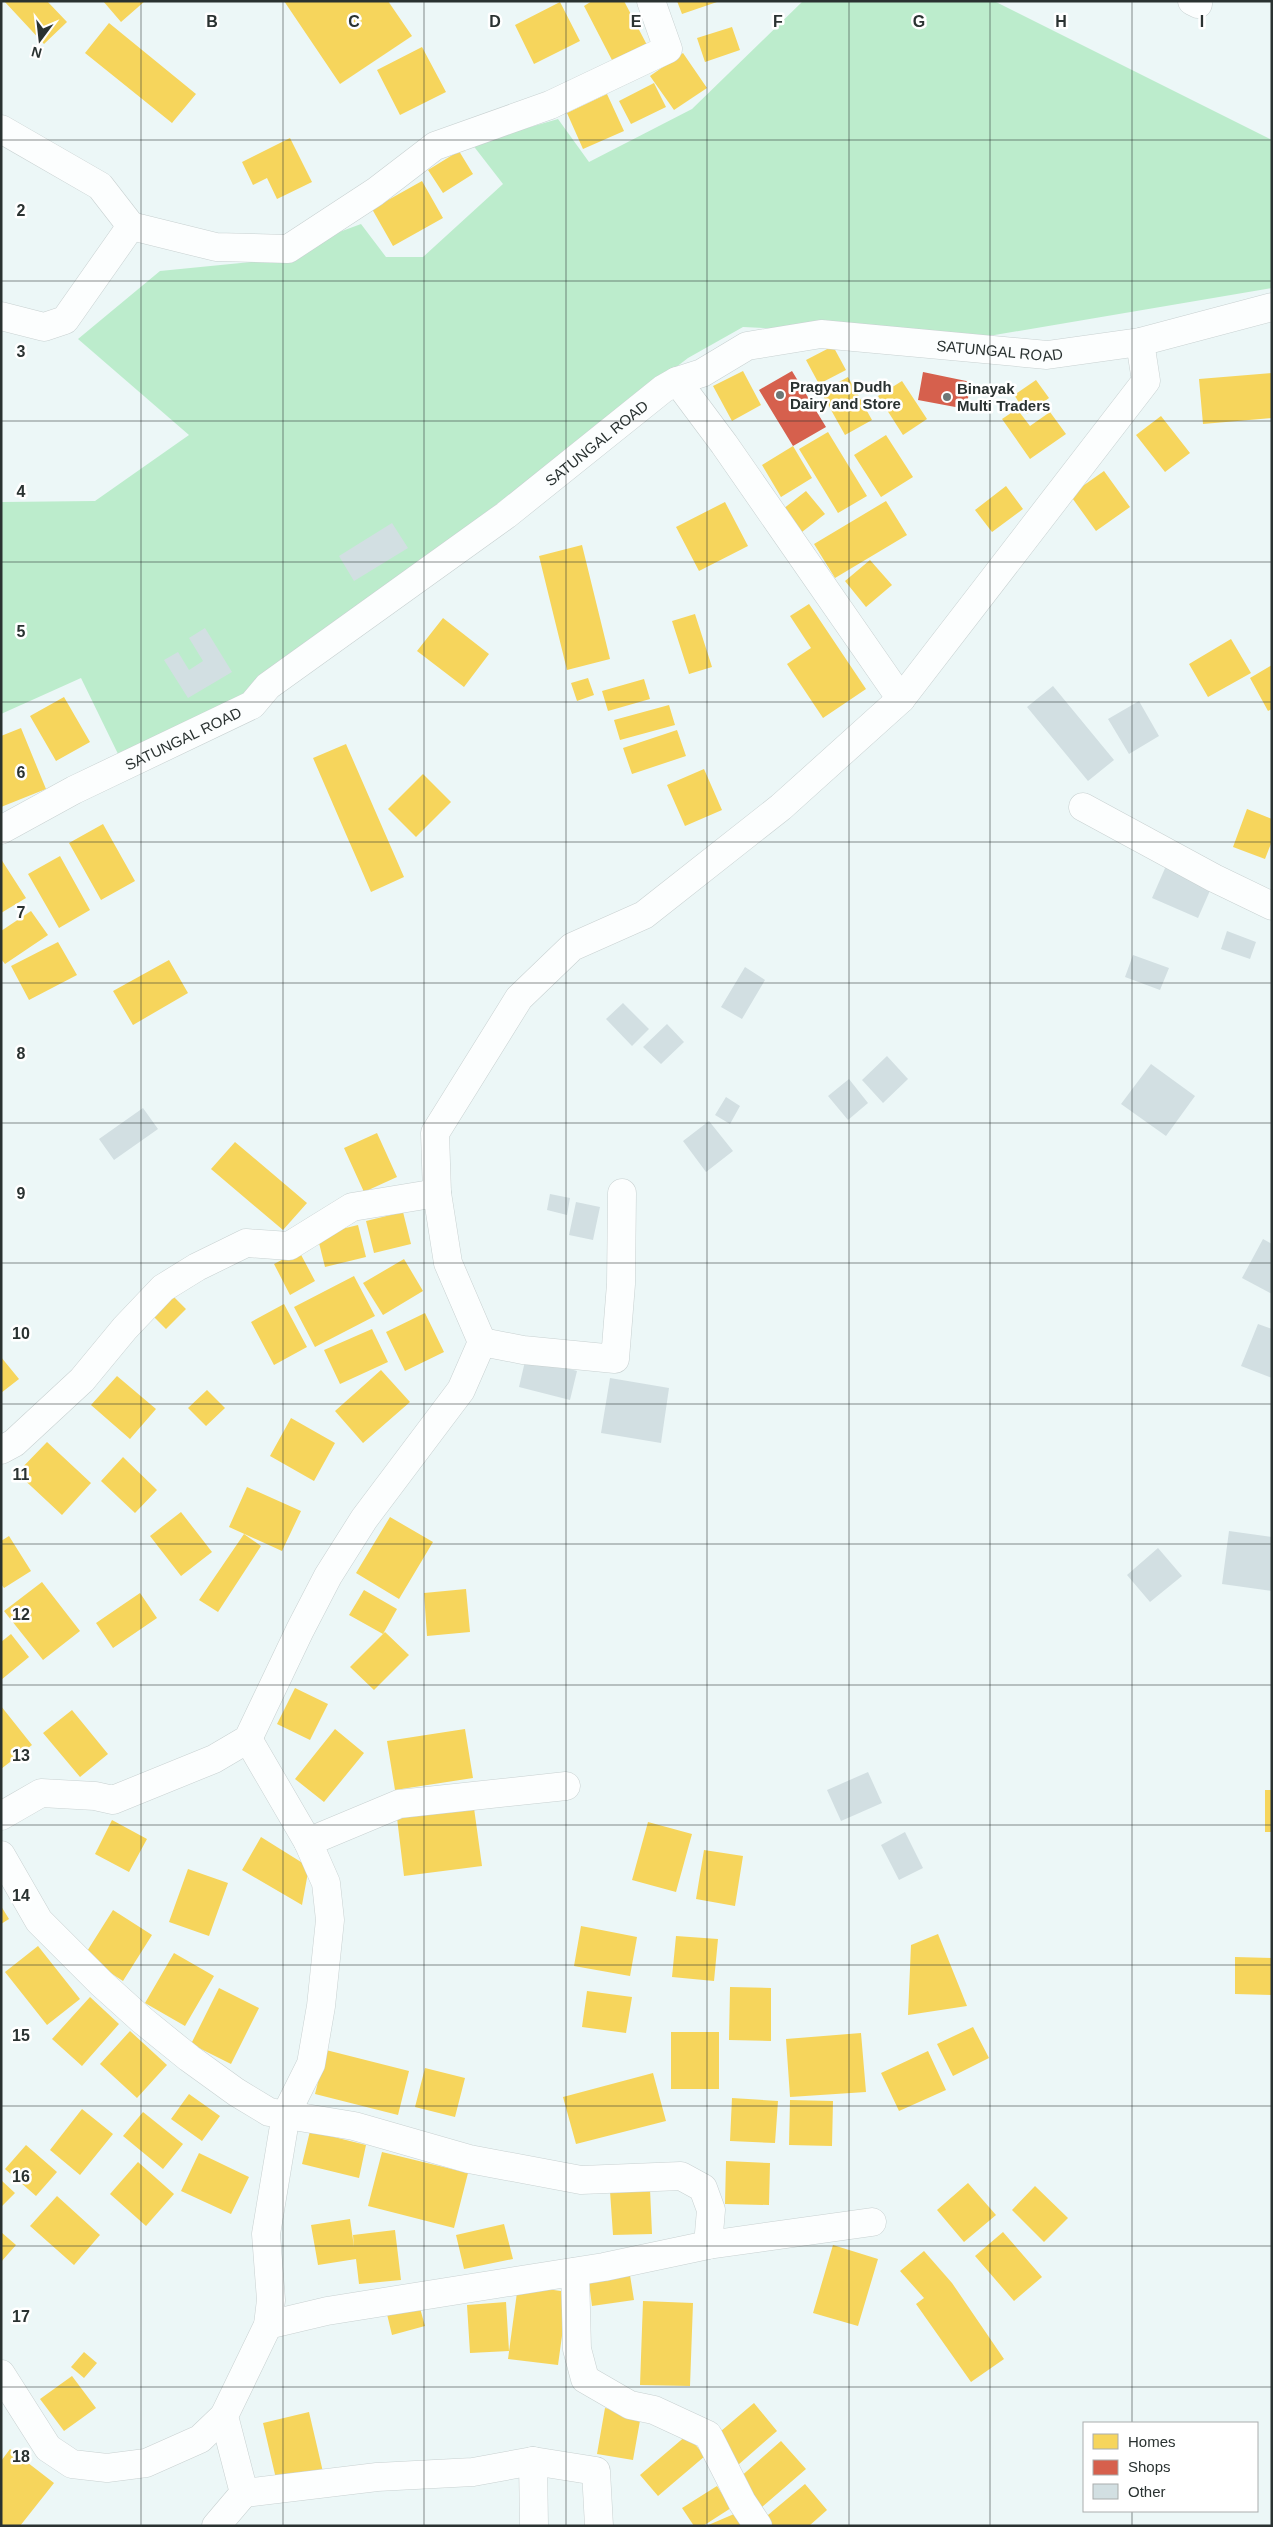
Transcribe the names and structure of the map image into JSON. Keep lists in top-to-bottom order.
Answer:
{
  "streets": {
    "street": ["SATUNGAL ROAD"]
  },
  "places": ["Pragyan Dudh Dairy and Store", "Binayak Multi Traders"],
  "legend": ["Homes", "Shops", "Other"],
  "north": "bottom",
  "grid": {
    "columns": [
      "B",
      "C",
      "D",
      "E",
      "F",
      "G",
      "H",
      "I"
    ],
    "rows": [
      "2",
      "3",
      "4",
      "5",
      "6",
      "7",
      "8",
      "9",
      "10",
      "11",
      "12",
      "13",
      "14",
      "15",
      "16",
      "17",
      "18"
    ]
  }
}
